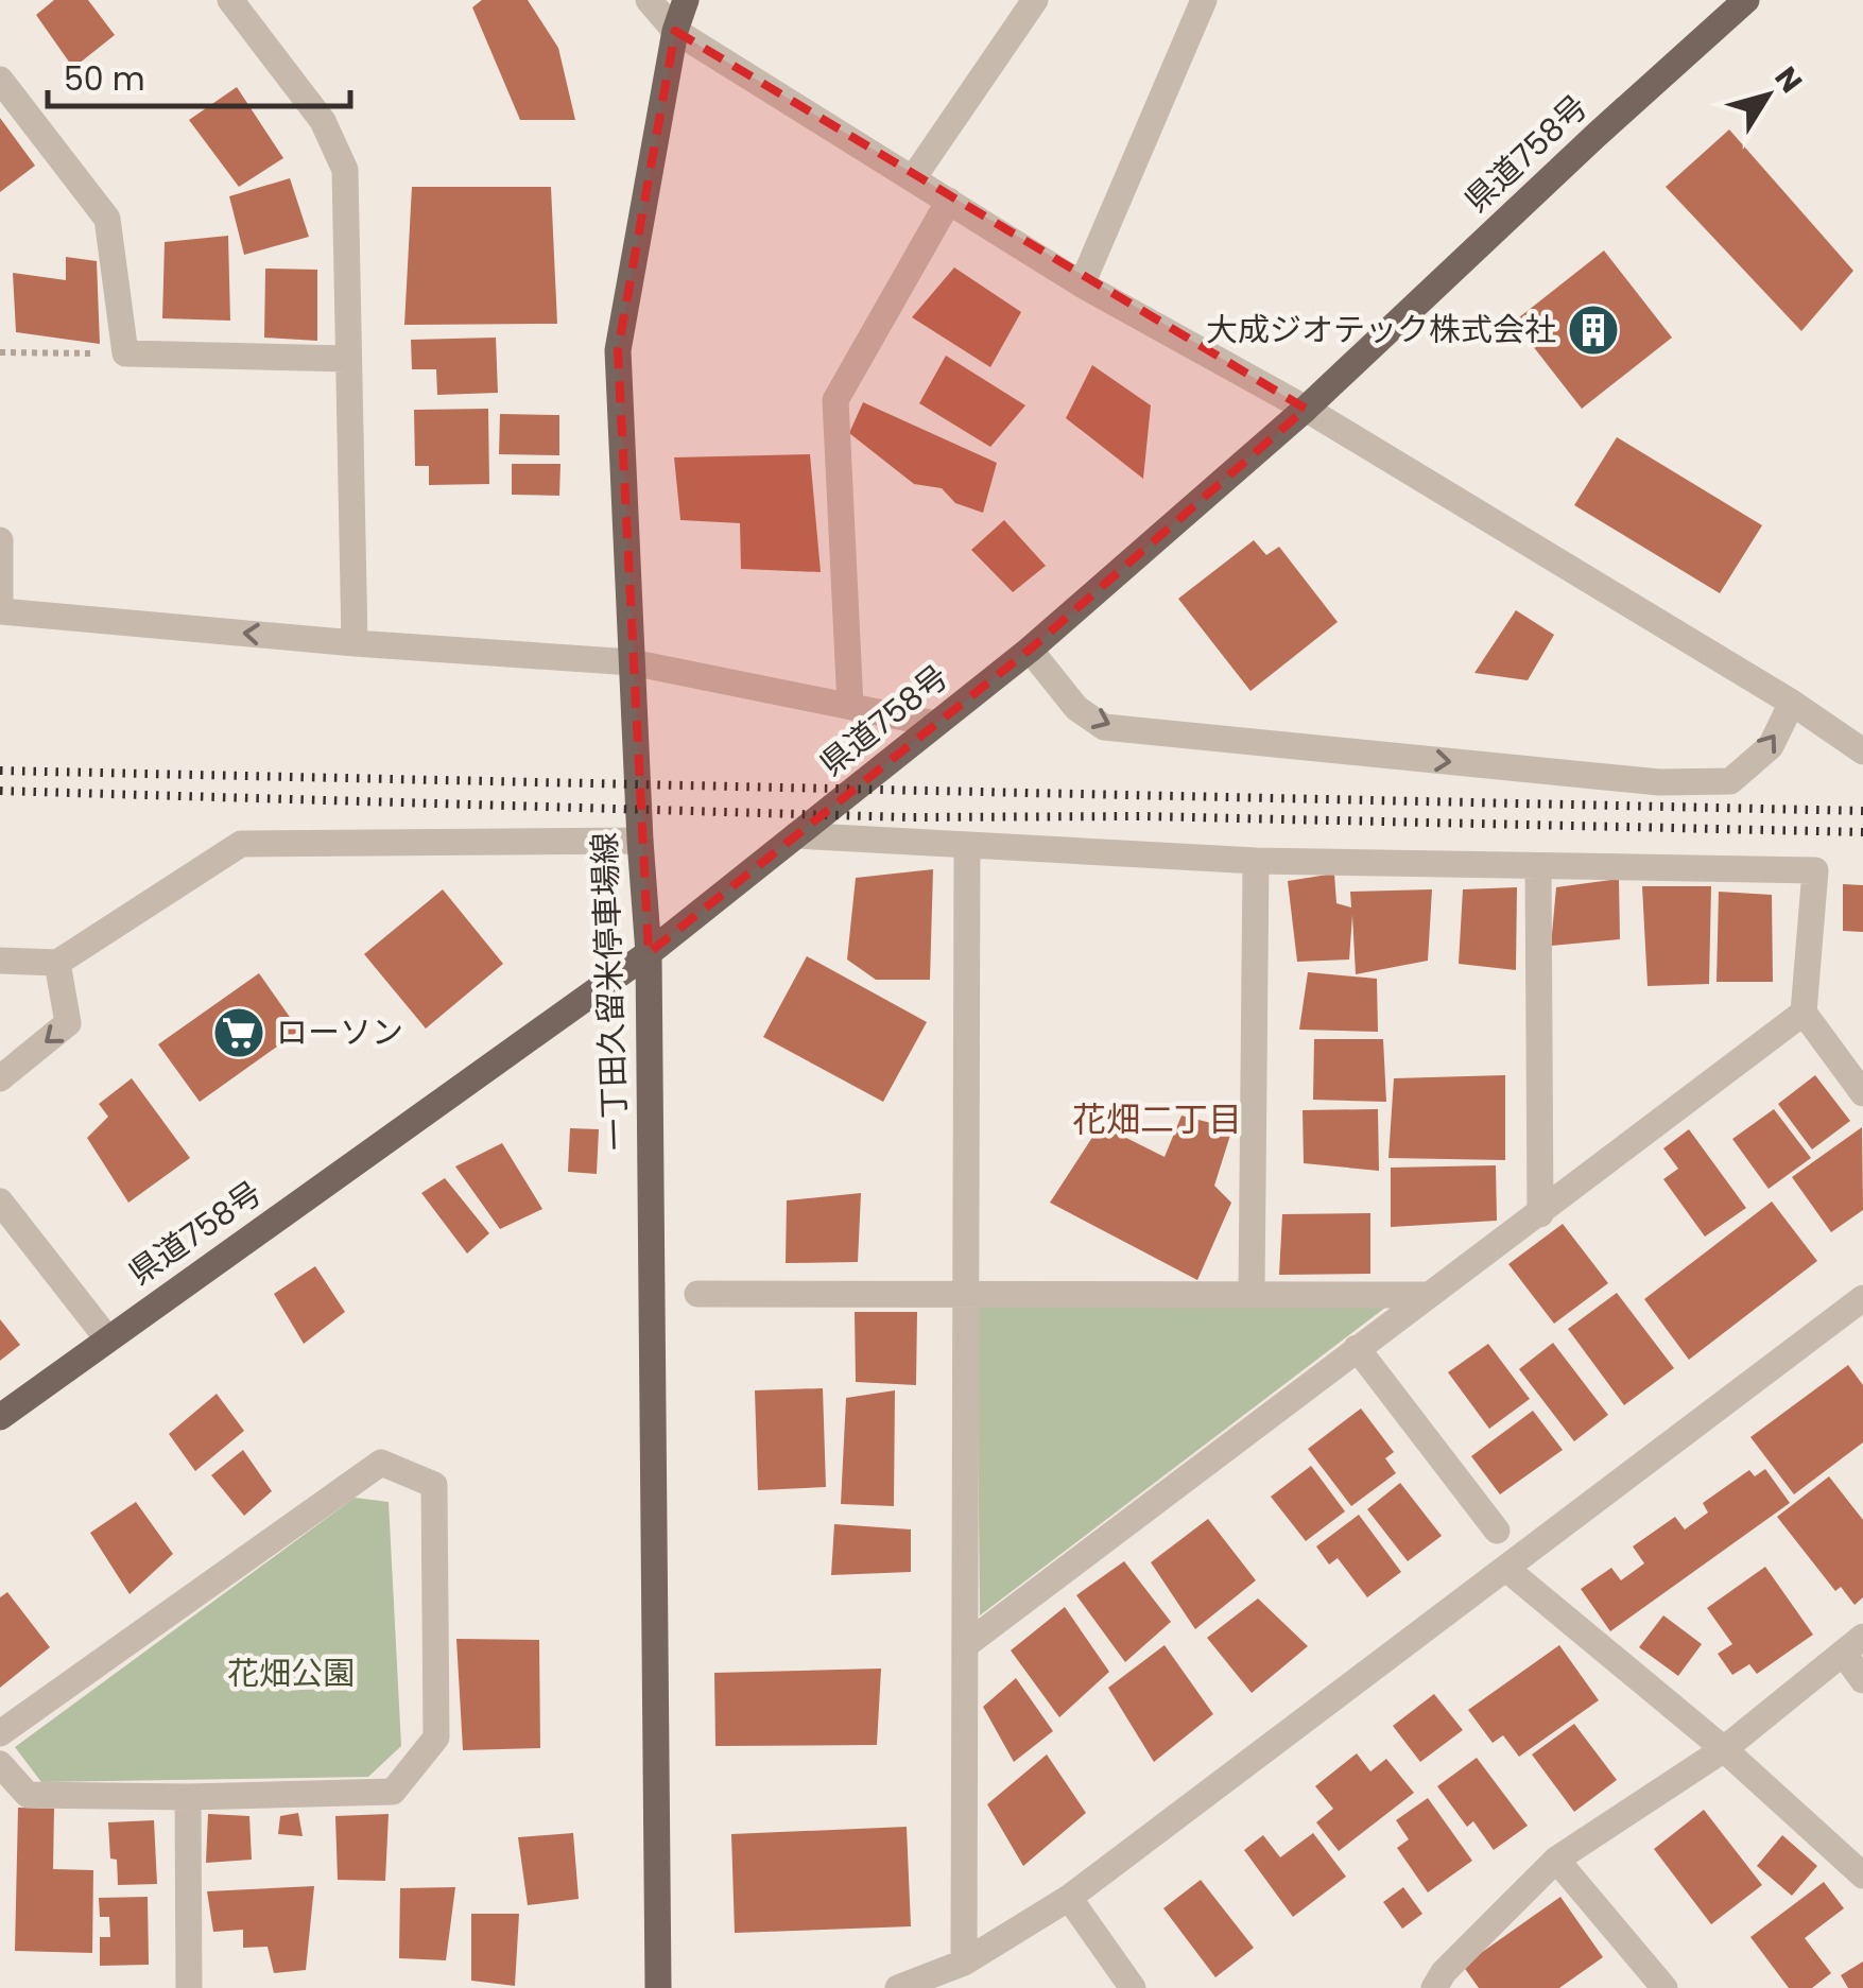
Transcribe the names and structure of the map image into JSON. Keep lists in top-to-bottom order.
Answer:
{
  "streets": {
    "main road": ["県道758号", "一丁田久留米停車場線"]
  },
  "crossings": [
    ["県道758号", "一丁田久留米停車場線"]
  ],
  "districts": ["花畑二丁目"],
  "parks": ["花畑公園"],
  "places": {
    "building": ["大成ジオテック株式会社"],
    "supermarket": ["ローソン"]
  },
  "scale_bar": "50 m",
  "north": "top right"
}
